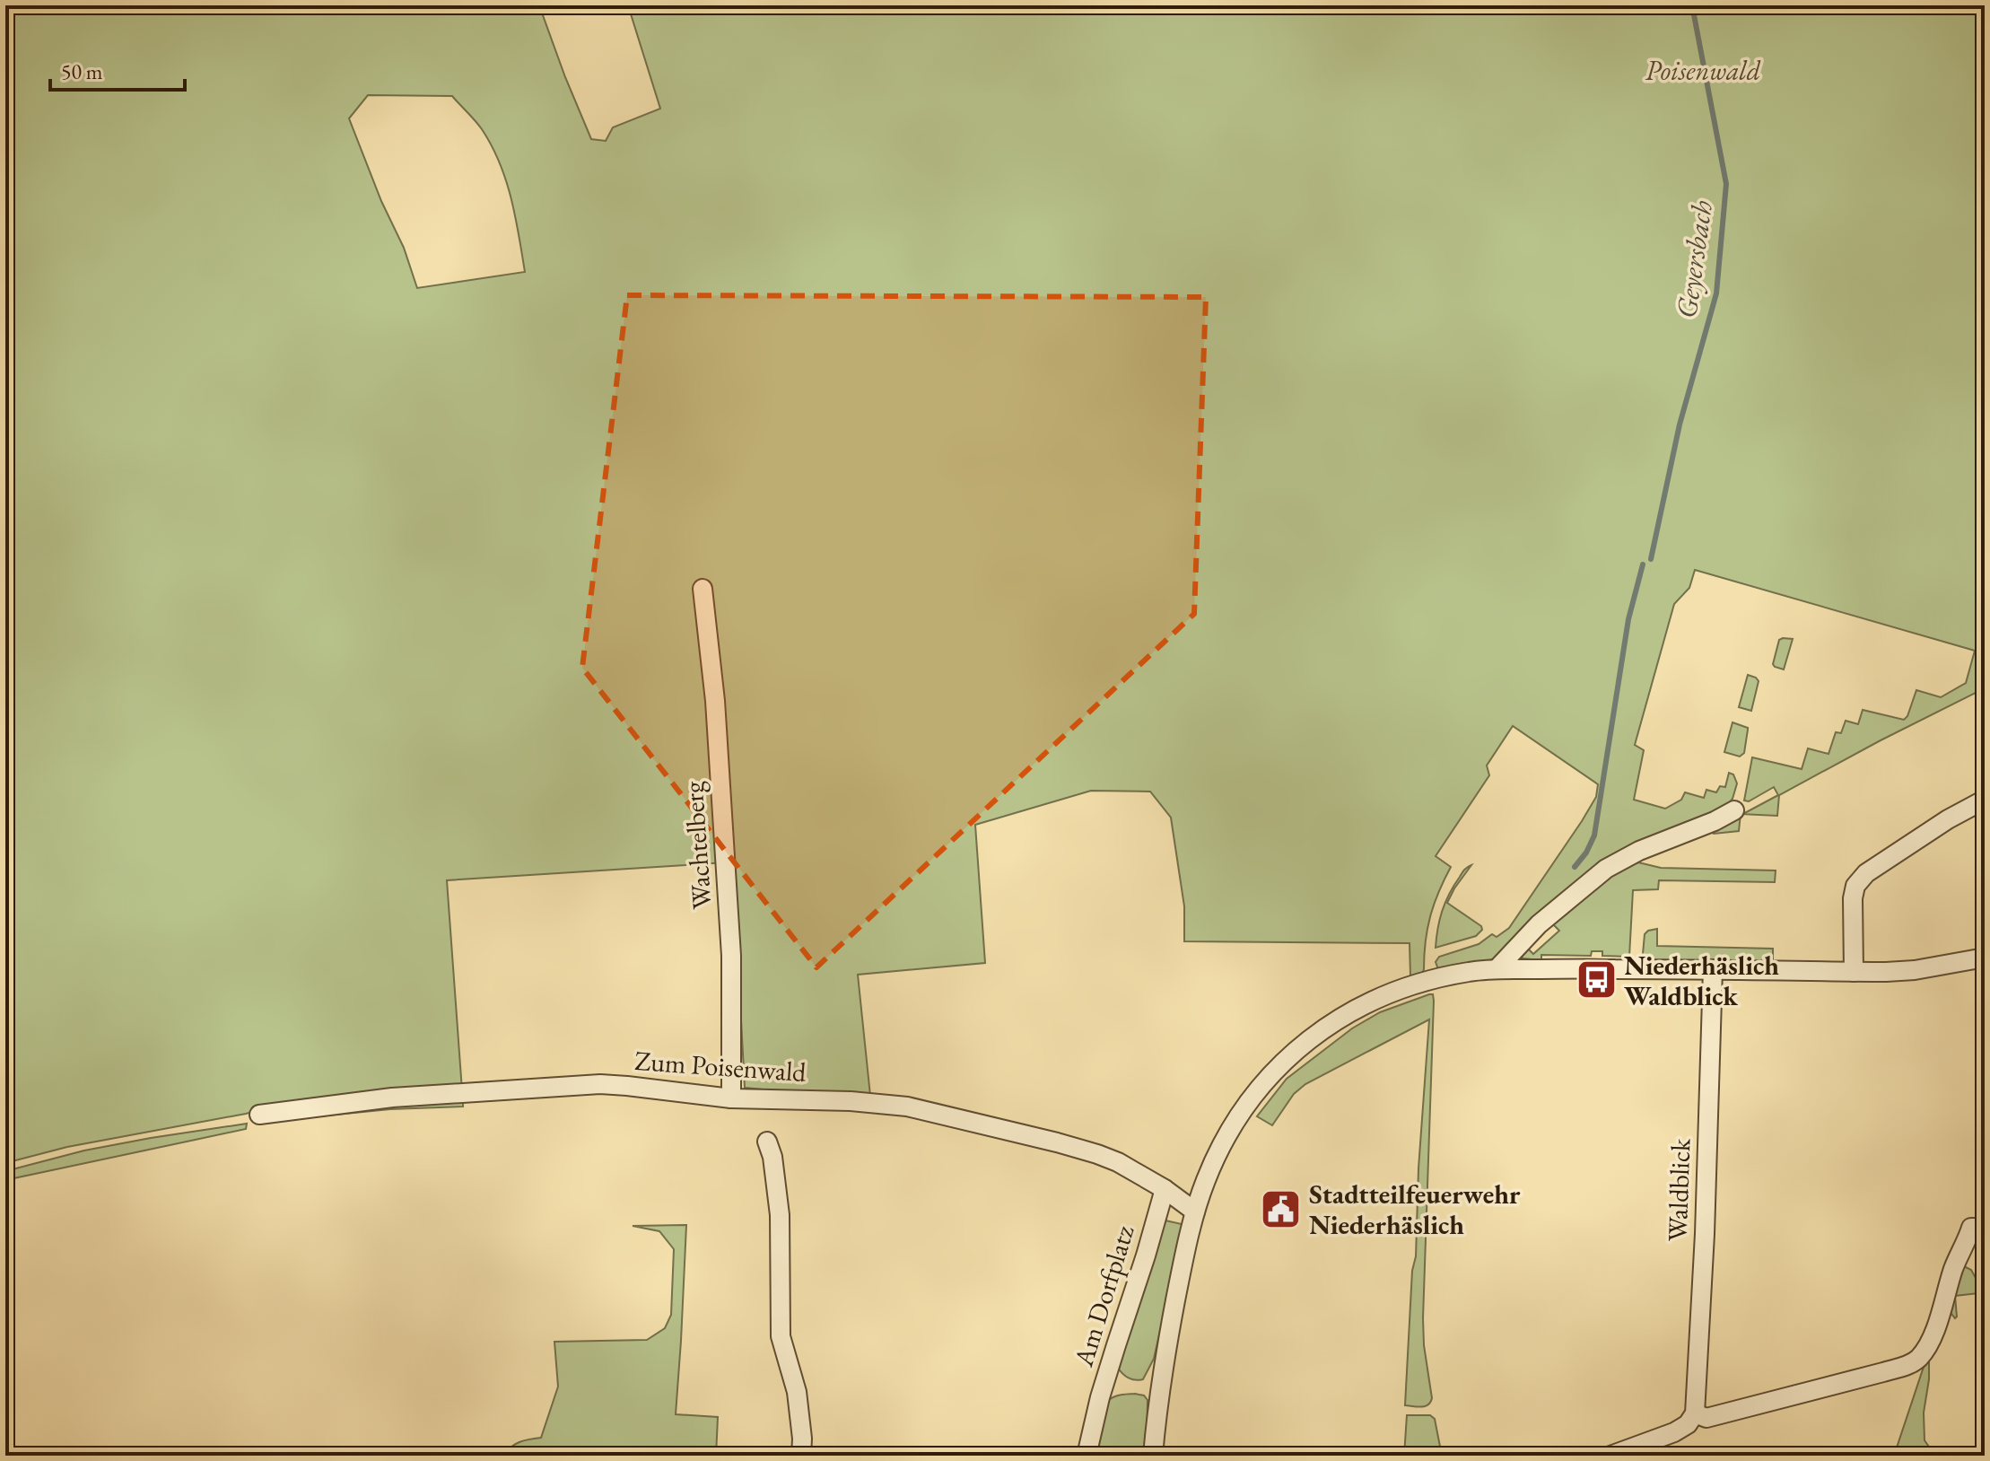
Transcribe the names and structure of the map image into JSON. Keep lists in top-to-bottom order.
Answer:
{
  "streets": {
    "street": [
      "Wachtelberg",
      "Zum Poisenwald",
      "Waldblick",
      "Am Dorfplatz"
    ]
  },
  "crossings": [
    ["Wachtelberg", "Zum Poisenwald"],
    ["Zum Poisenwald", "Am Dorfplatz"]
  ],
  "water": ["Geyersbach"],
  "parks": ["Poisenwald"],
  "places": {
    "bus stop": ["Niederhäslich Waldblick"],
    "public building": ["Stadtteilfeuerwehr Niederhäslich"]
  },
  "scale_bar": "50 m"
}
